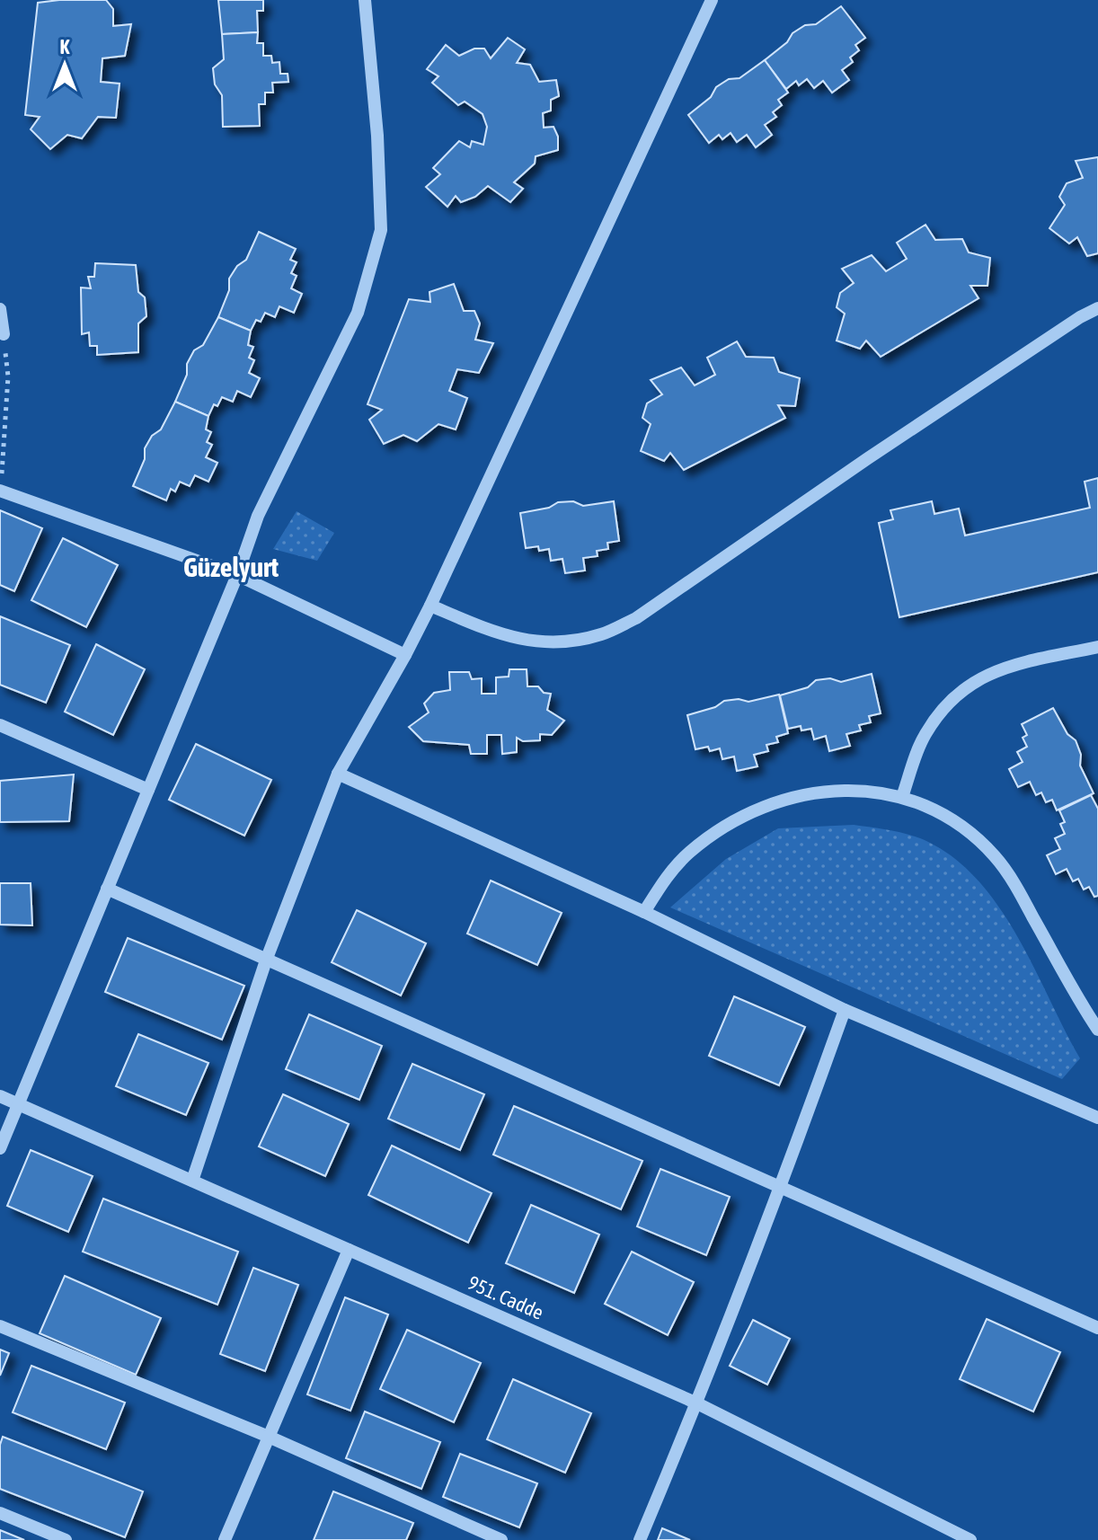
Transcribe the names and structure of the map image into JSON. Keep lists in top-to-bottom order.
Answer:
{
  "streets": {
    "street": ["951. Cadde"]
  },
  "districts": ["Güzelyurt"],
  "north": "top"
}
